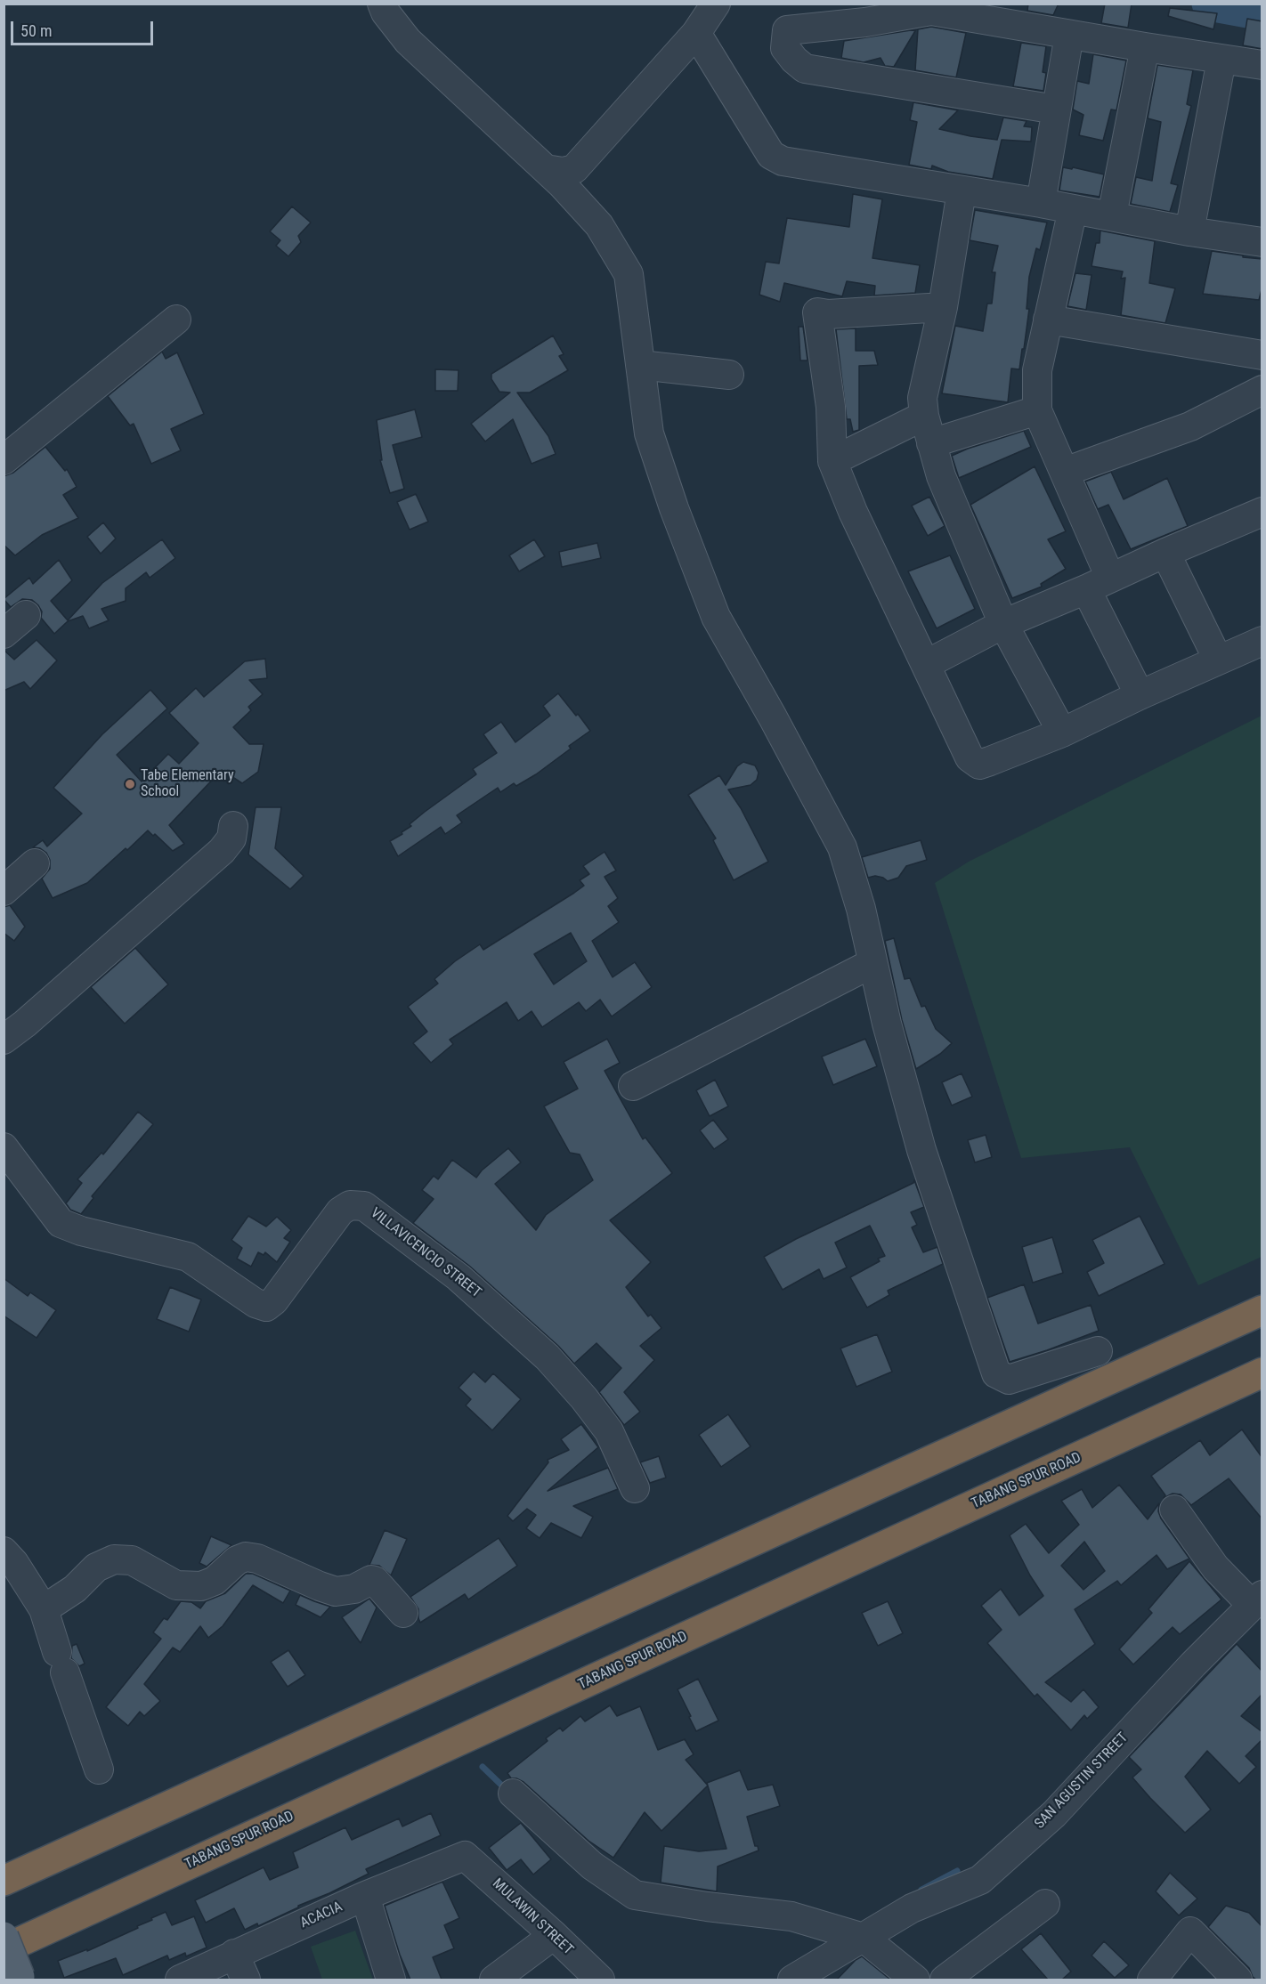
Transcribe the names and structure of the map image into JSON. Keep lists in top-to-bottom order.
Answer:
{
  "streets": {
    "highway": ["TABANG SPUR ROAD"],
    "street": [
      "VILLAVICENCIO STREET",
      "SAN AGUSTIN STREET",
      "ACACIA",
      "MULAWIN STREET"
    ]
  },
  "crossings": [
    ["ACACIA", "MULAWIN STREET"]
  ],
  "places": ["Tabe Elementary School"],
  "scale_bar": "50 m"
}
